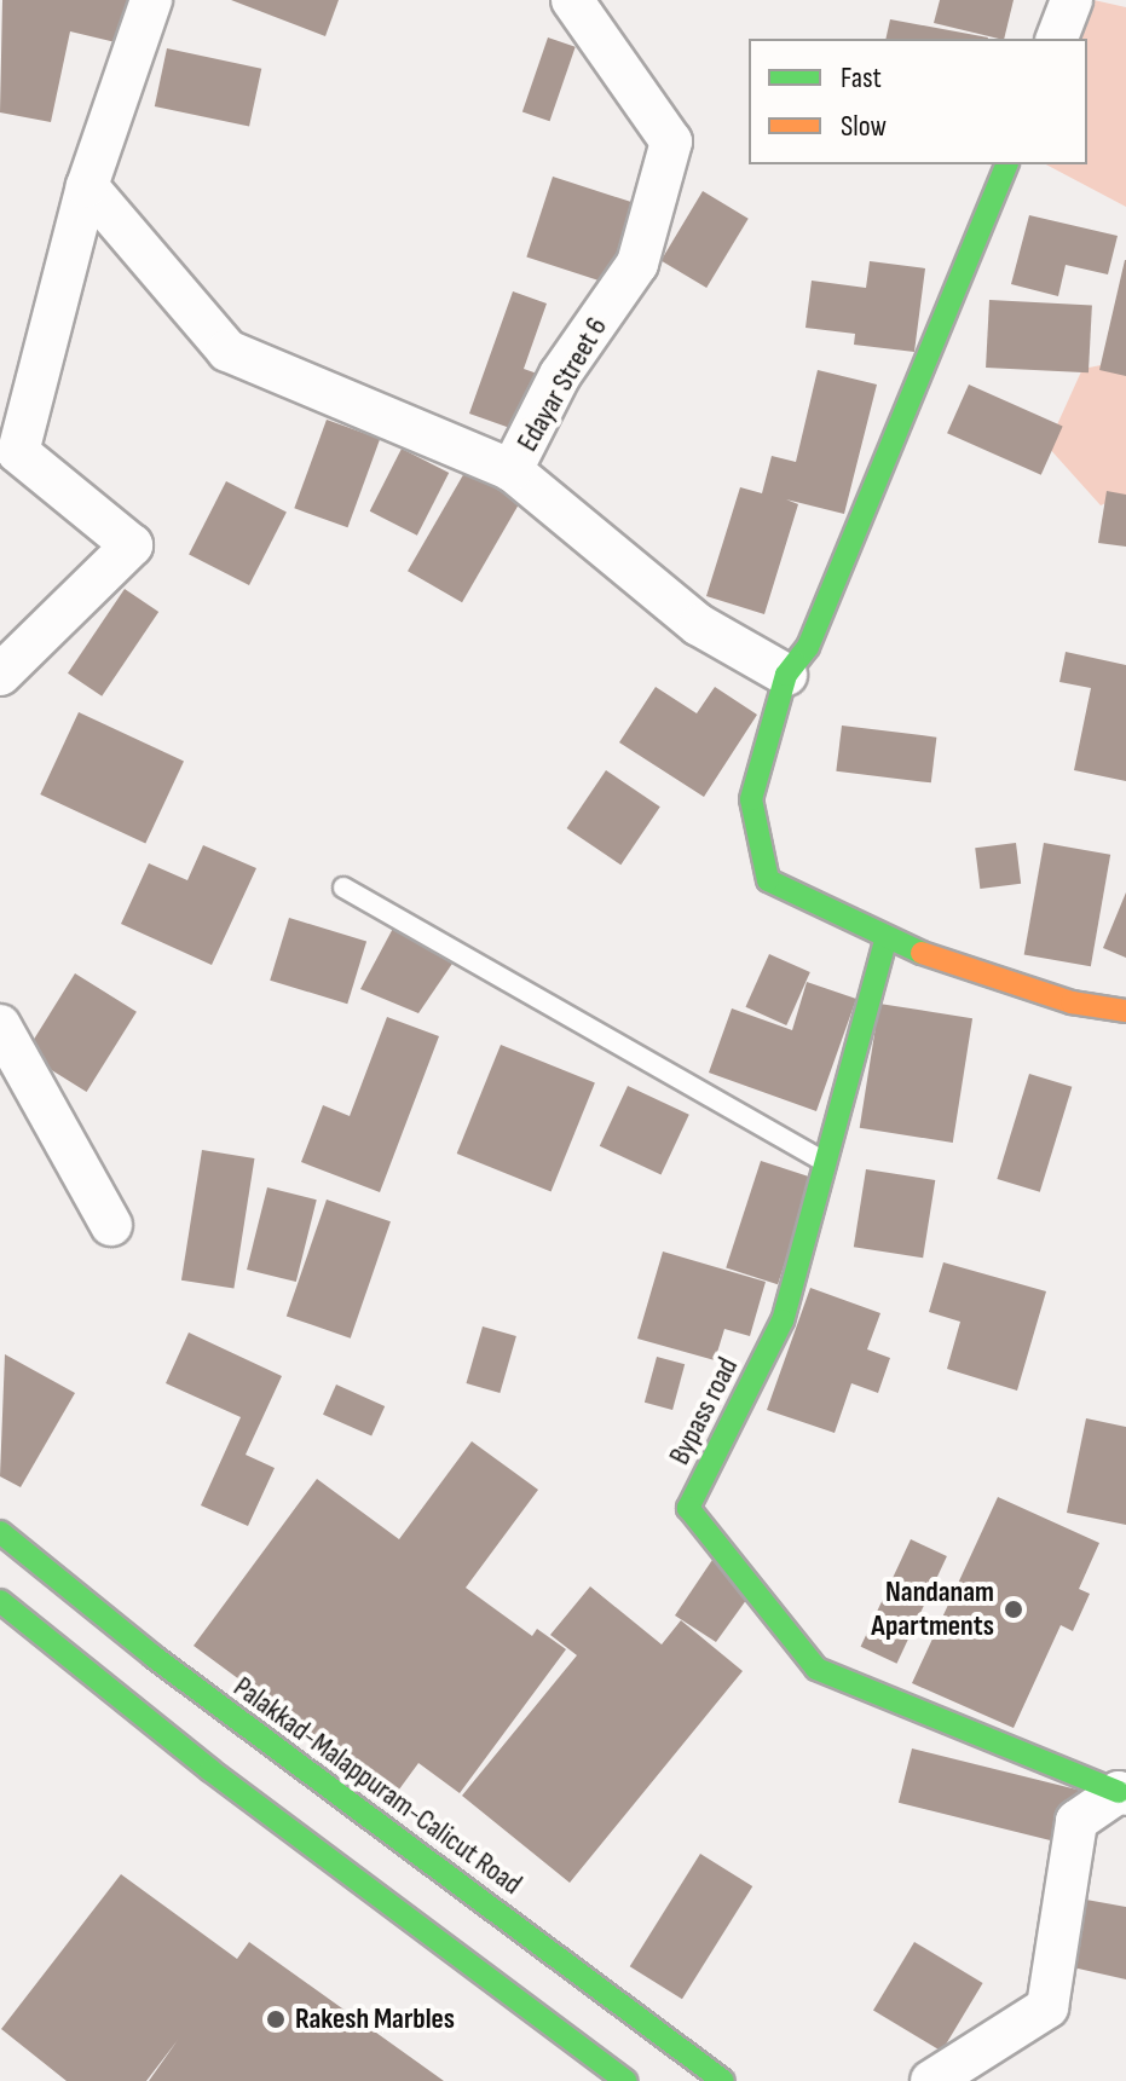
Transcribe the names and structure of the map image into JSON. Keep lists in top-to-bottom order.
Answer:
{
  "streets": {
    "main road": ["Bypass road", "Palakkad-Malappuram-Calicut Road"],
    "street": ["Edayar Street 6"]
  },
  "places": ["Nandanam Apartments", "Rakesh Marbles"],
  "legend": ["Fast", "Slow"]
}
